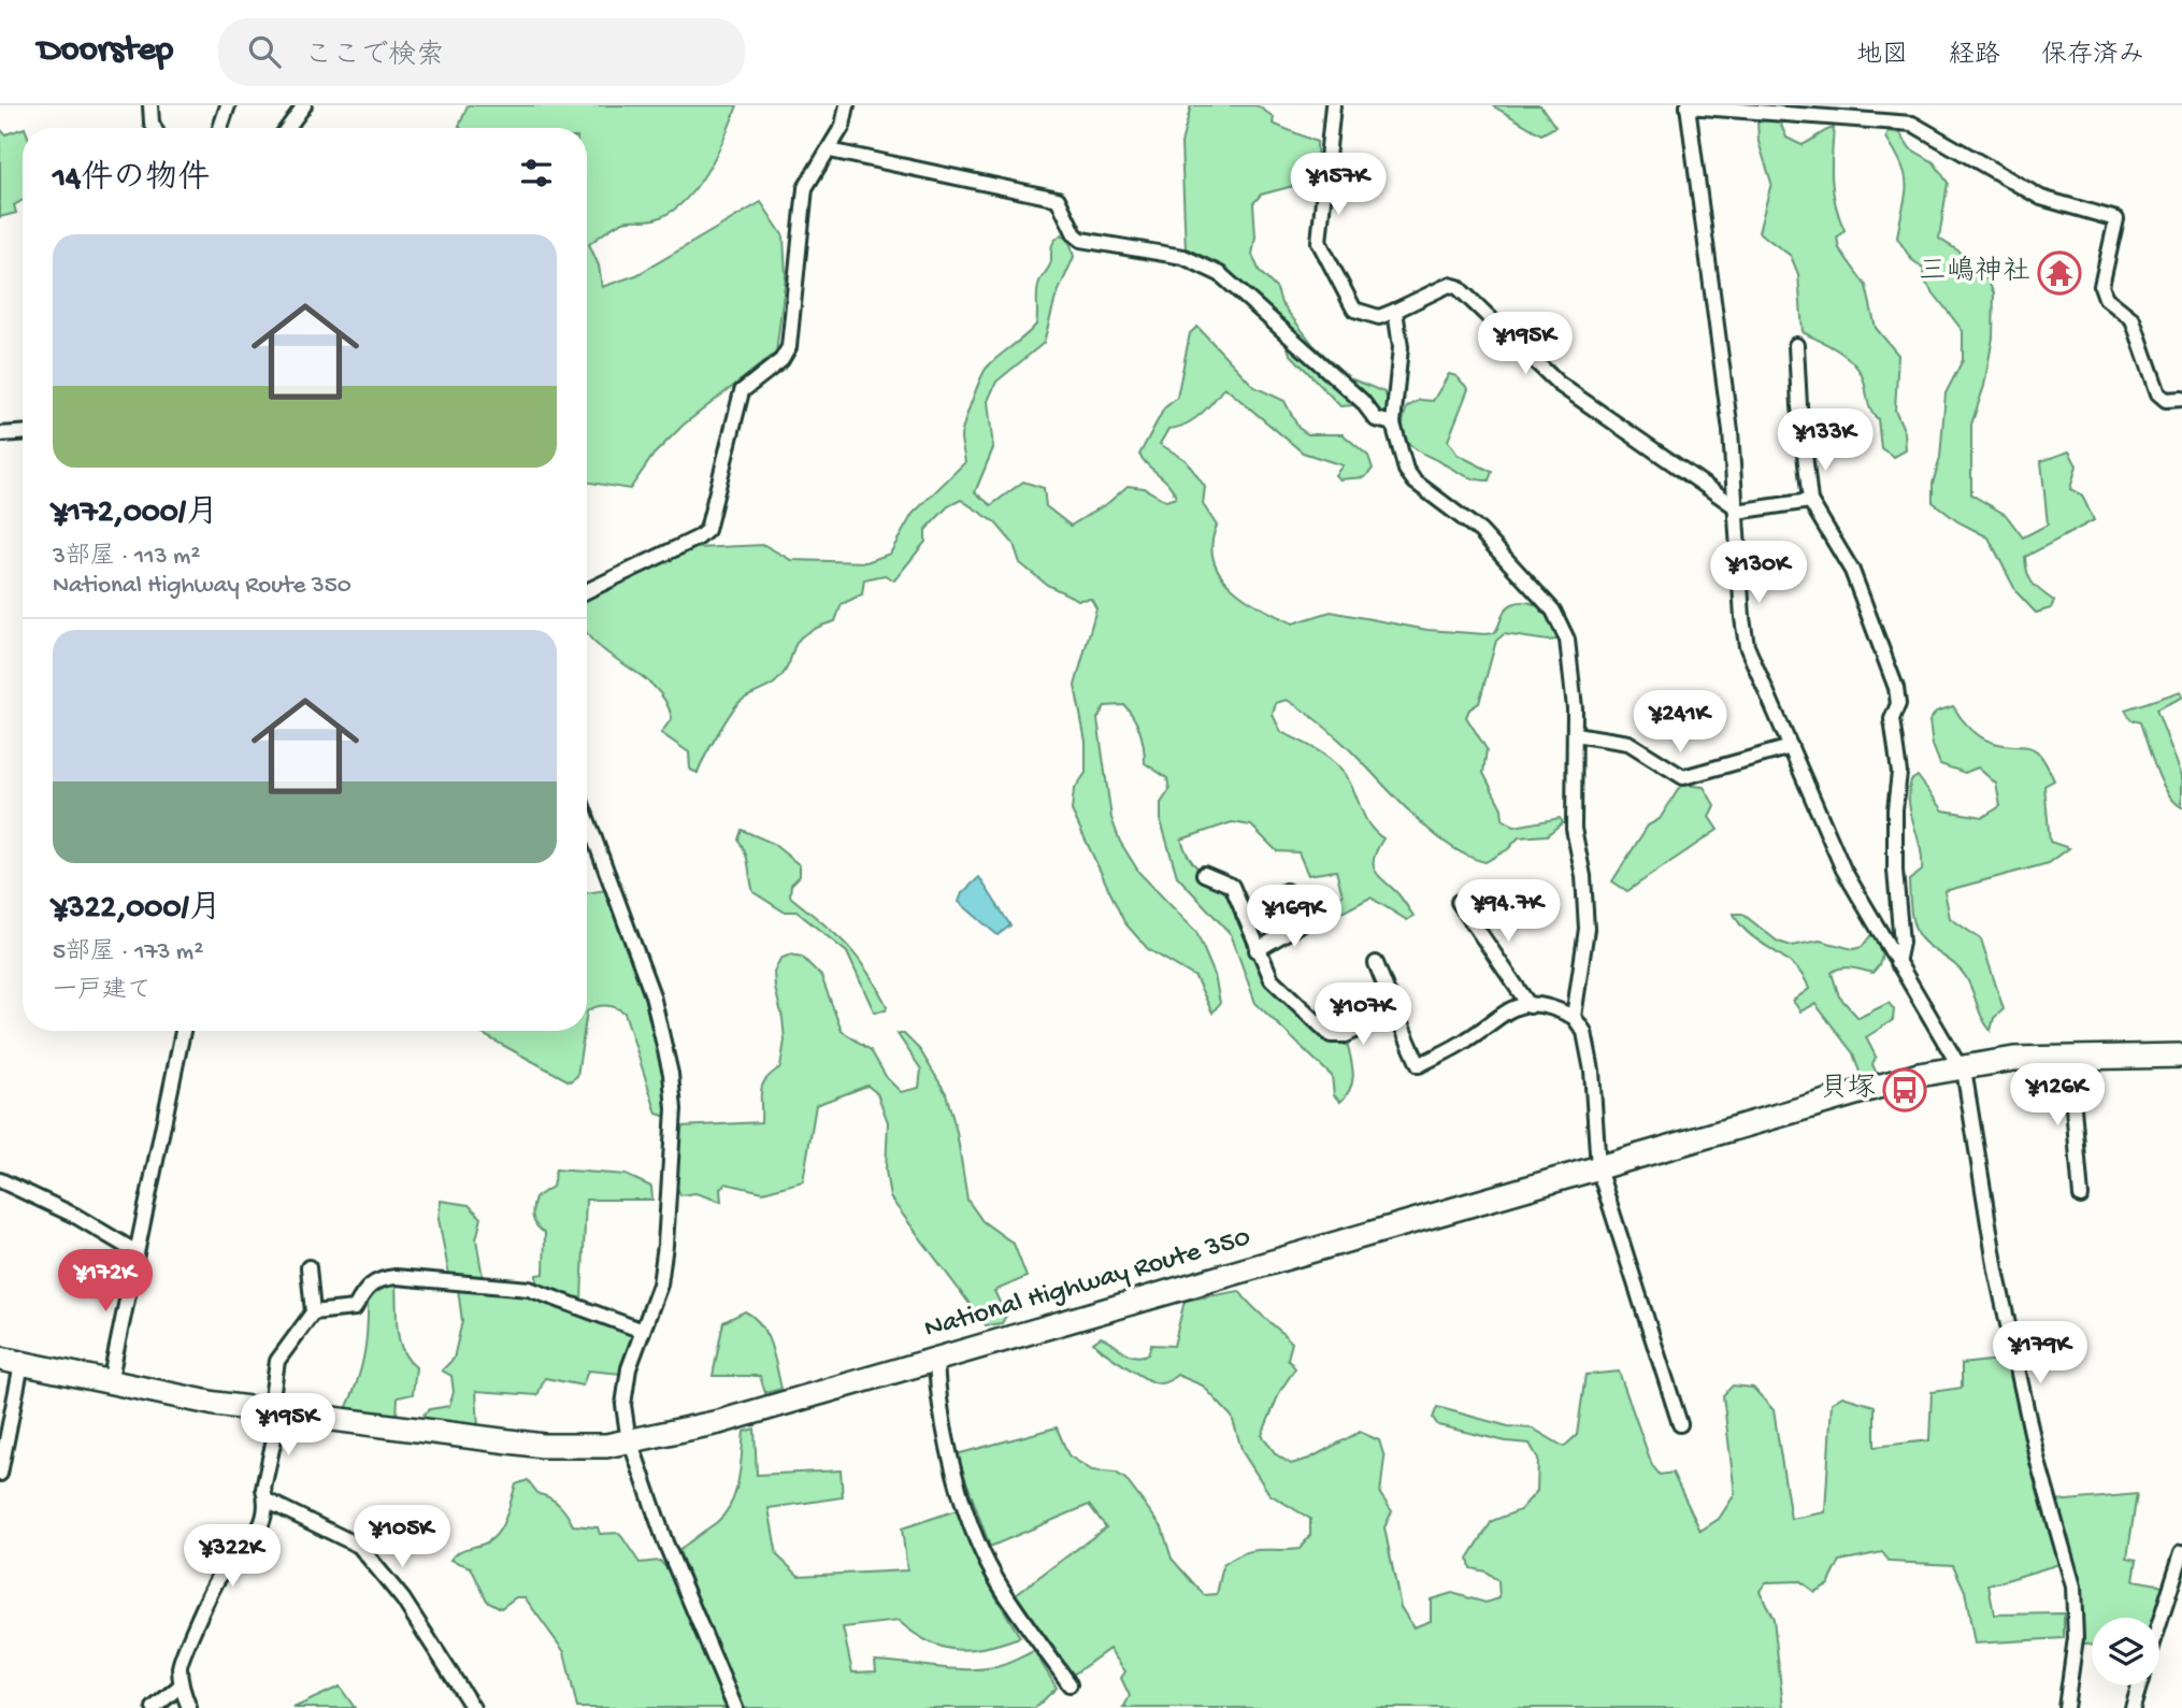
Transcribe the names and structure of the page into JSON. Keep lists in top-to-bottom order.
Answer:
{
  "streets": {
    "highway": ["National Highway Route 350"]
  },
  "places": {
    "temple": ["三嶋神社"],
    "bus stop": ["貝塚"]
  },
  "page": {
    "header": "Doorstep",
    "search": "ここで検索",
    "nav": ["地図", "経路", "保存済み"],
    "heading": "14件の物件",
    "price": [
      "¥157K",
      "¥195K",
      "¥133K",
      "¥130K",
      "¥241K",
      "¥94.7K",
      "¥169K",
      "¥107K",
      "¥126K",
      "¥172K",
      "¥179K",
      "¥195K",
      "¥105K",
      "¥322K"
    ],
    "list": [
      {
        "name": "¥172,000/月",
        "note": "3部屋 · 113 m² · National Highway Route 350"
      },
      {
        "name": "¥322,000/月",
        "note": "5部屋 · 173 m² · 一戸建て"
      }
    ]
  }
}
